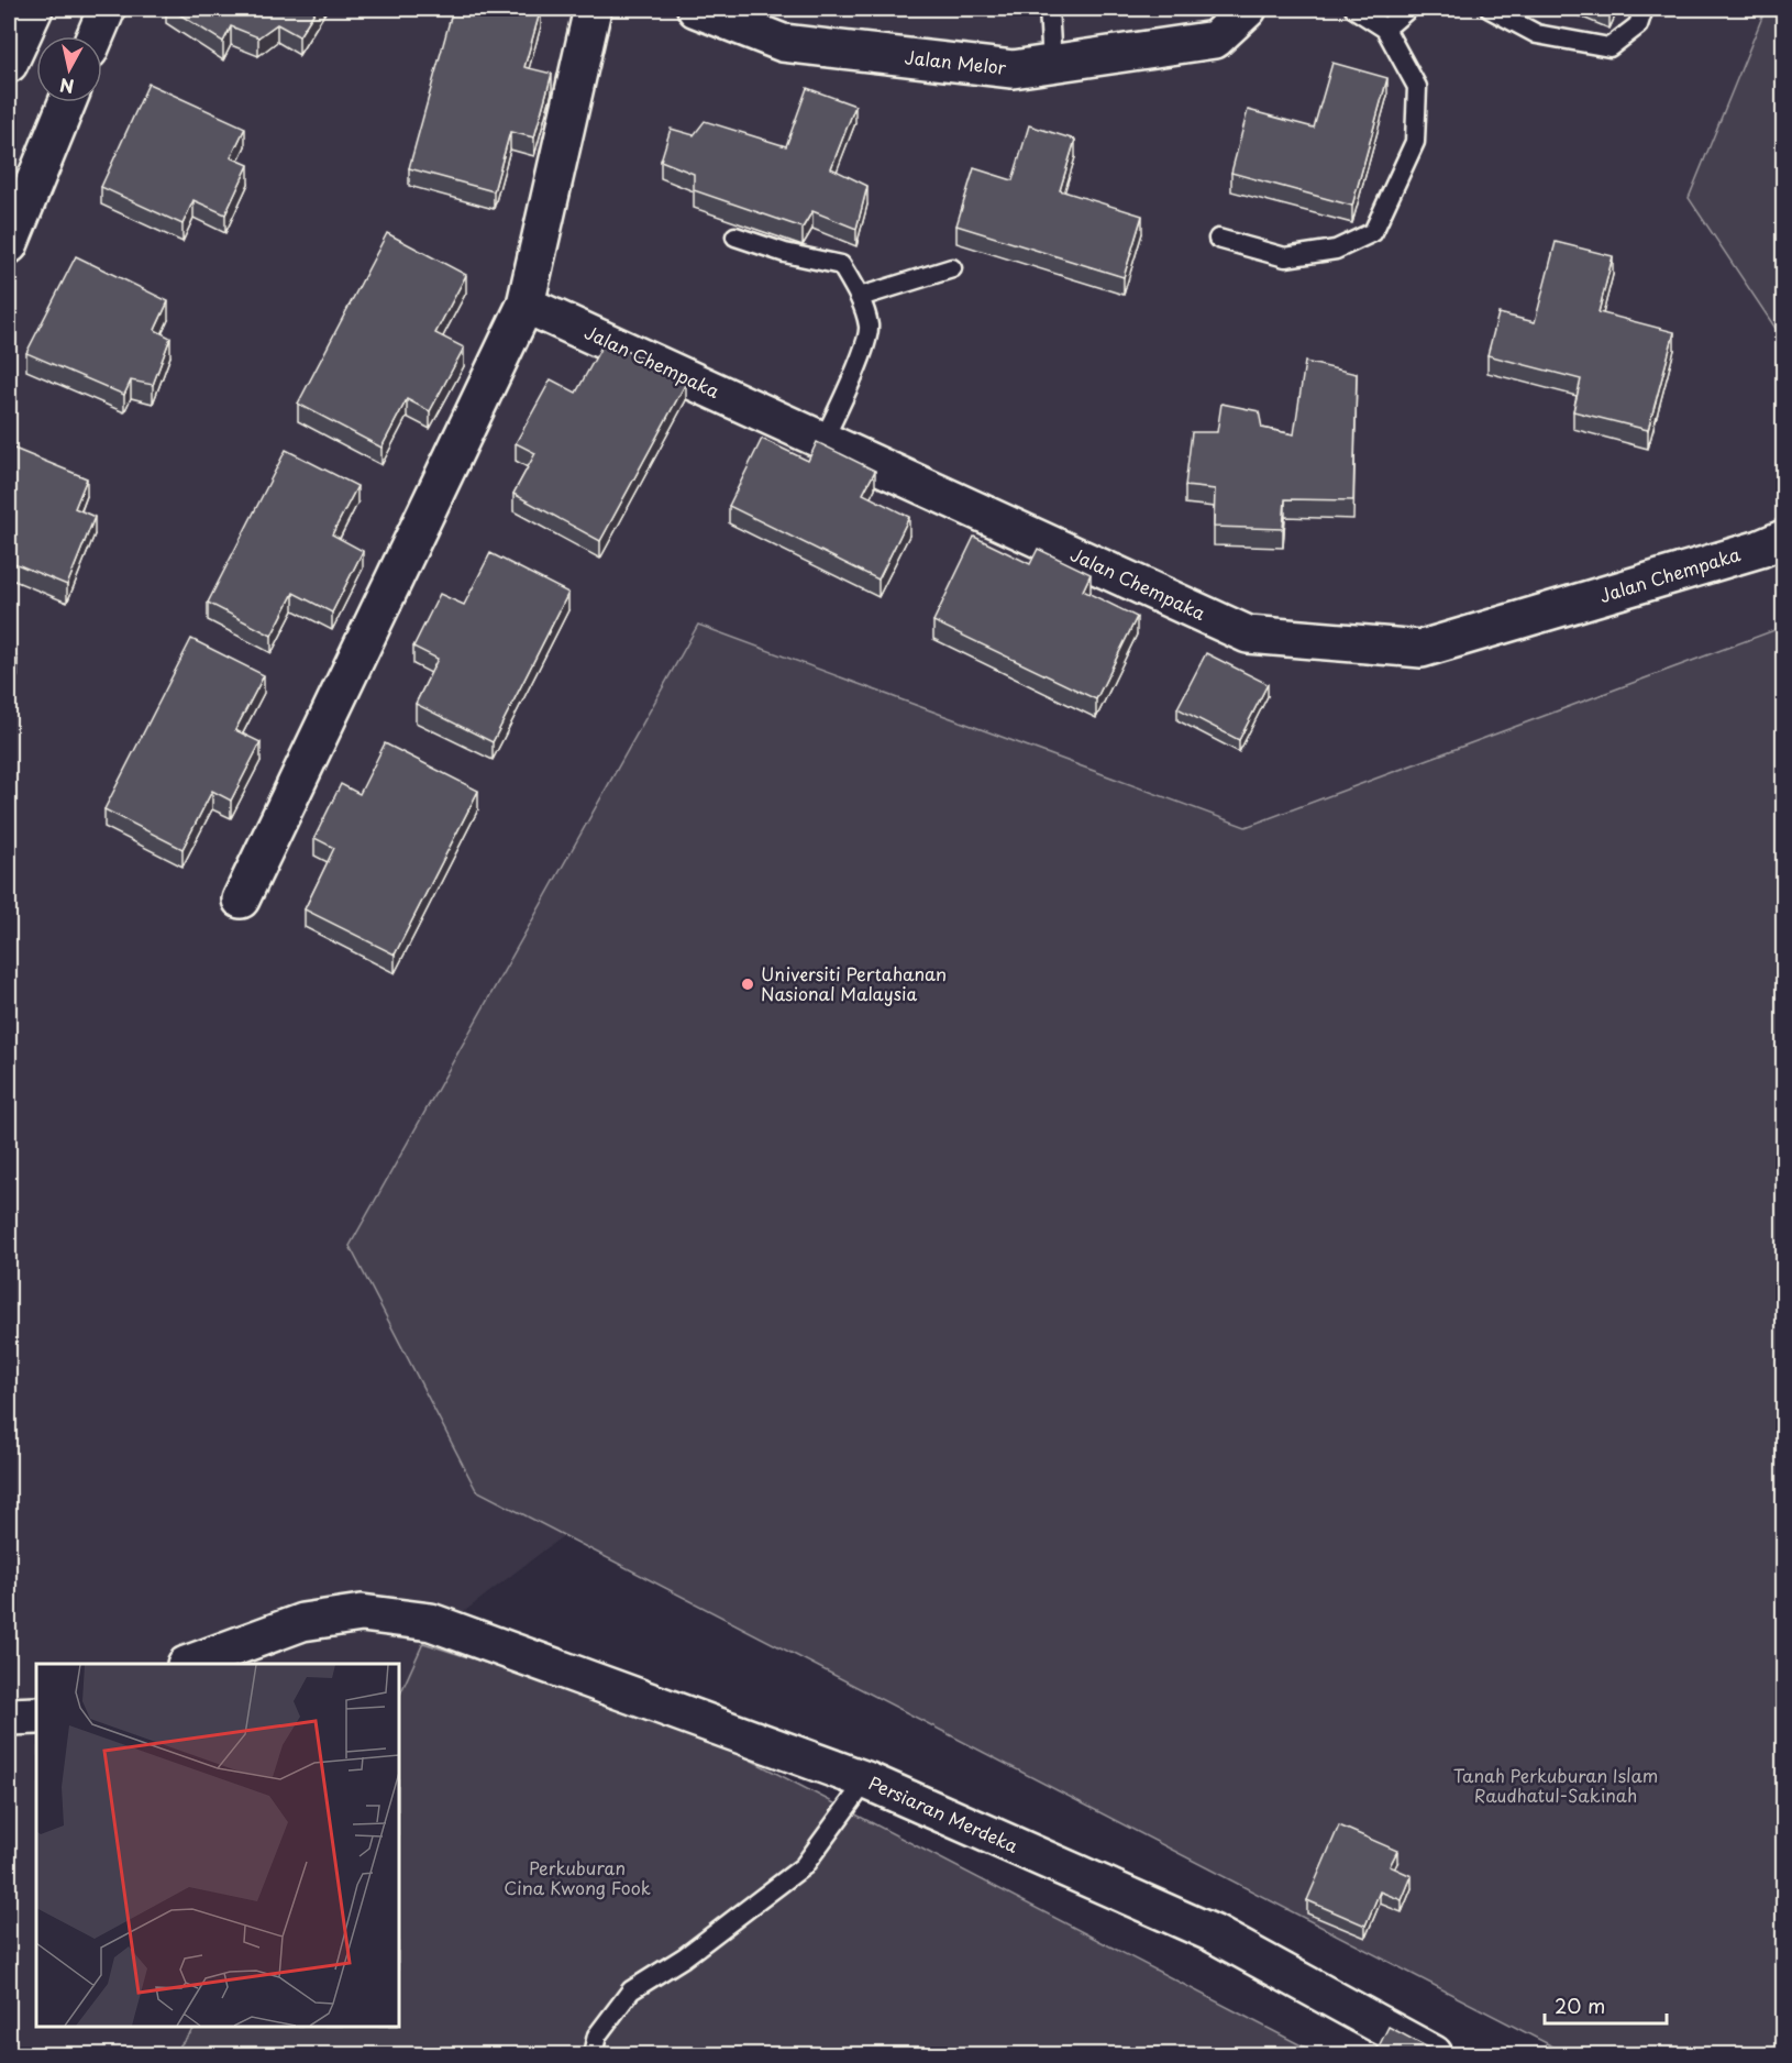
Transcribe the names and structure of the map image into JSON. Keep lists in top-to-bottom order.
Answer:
{
  "streets": {
    "street": ["Jalan Melor", "Jalan Chempaka", "Persiaran Merdeka"]
  },
  "parks": ["Tanah Perkuburan Islam Raudhatul-Sakinah", "Perkuburan Cina Kwong Fook"],
  "places": ["Universiti Pertahanan Nasional Malaysia"],
  "scale_bar": "20 m",
  "north": "bottom"
}
